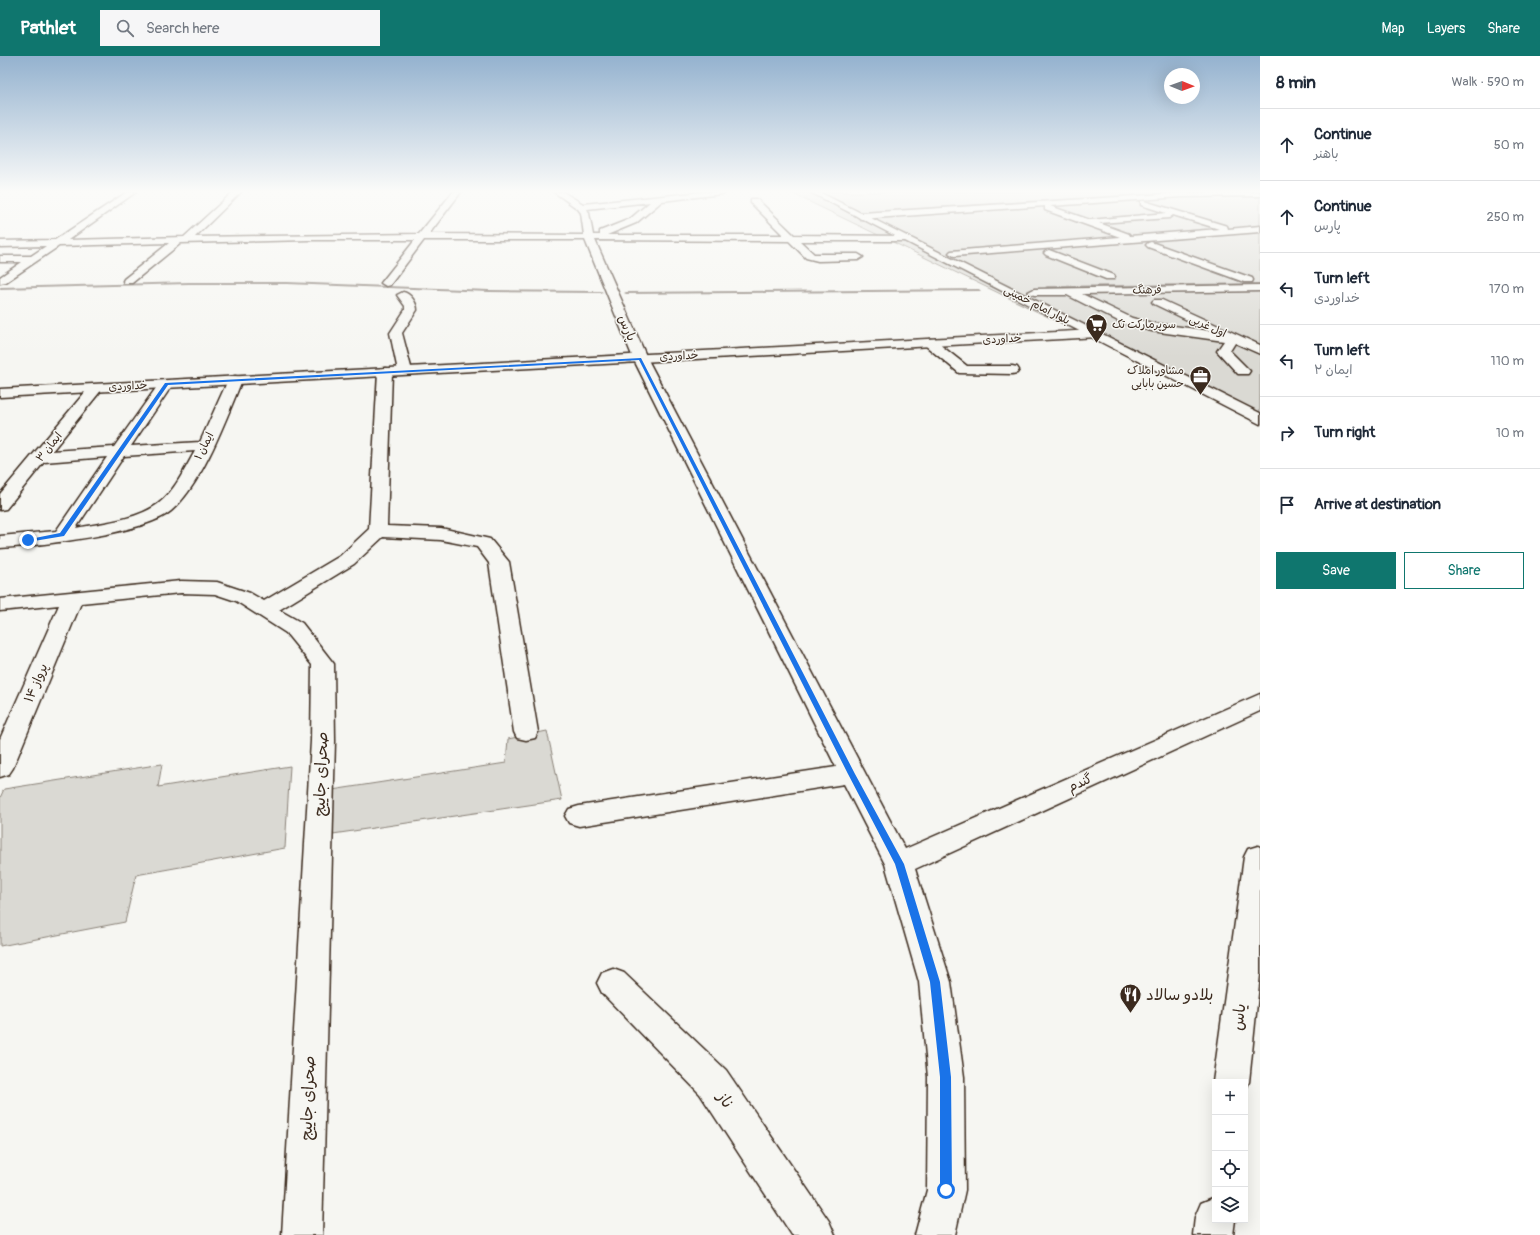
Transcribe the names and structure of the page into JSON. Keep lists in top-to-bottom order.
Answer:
{
  "streets": {
    "street": [
      "فرهنگ",
      "بلوار امام خمینی",
      "اول غربی",
      "پارس",
      "خداوردی",
      "ایمان ۱",
      "ایمان ۳",
      "پرواز ۱۴",
      "صحرای جاییج",
      "گندم",
      "یاس",
      "ناز"
    ]
  },
  "crossings": [
    ["فرهنگ", "بلوار امام خمینی"],
    ["بلوار امام خمینی", "خداوردی"],
    ["پارس", "خداوردی"],
    ["پارس", "گندم"],
    ["خداوردی", "ایمان ۱"],
    ["خداوردی", "ایمان ۳"],
    ["پرواز ۱۴", "صحرای جاییج"]
  ],
  "places": {
    "supermarket": ["سوپرمارکت تک"],
    "office": ["مشاور املاک حسین بابایی"],
    "restaurant": ["بلادو سالاد"]
  },
  "north": "right",
  "page": {
    "header": "Pathlet",
    "search": "Search here",
    "nav": ["Map", "Layers", "Share"],
    "heading": ["8 min", "Walk · 590 m"],
    "list": [
      ["Continue", "باهنر", "50 m"],
      ["Continue", "پارس", "250 m"],
      ["Turn left", "خداوردی", "170 m"],
      ["Turn left", "ایمان ۲", "110 m"],
      ["Turn right", "10 m"],
      "Arrive at destination"
    ],
    "buttons": ["Save", "Share"],
    "map_buttons": ["+", "−"]
  }
}
